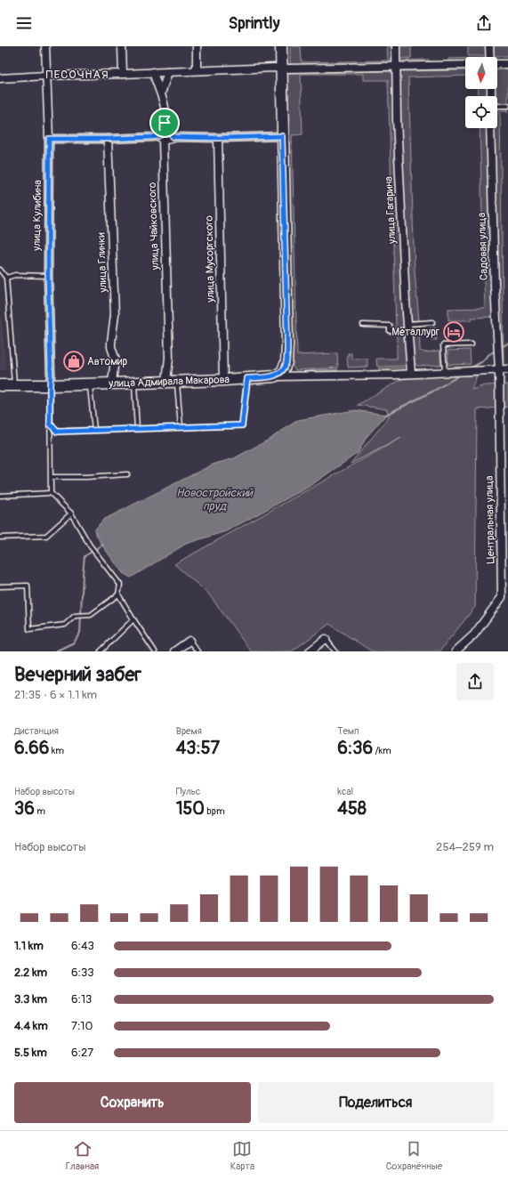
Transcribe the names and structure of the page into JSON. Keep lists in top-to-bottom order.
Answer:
{
  "streets": {
    "street": [
      "улица Гагарина",
      "улица Кулибина",
      "улица Чайковского",
      "Садовая улица",
      "улица Мусоргского",
      "улица Глинки",
      "улица Адмирала Макарова",
      "Центральная улица"
    ]
  },
  "crossings": [
    ["улица Гагарина", "улица Адмирала Макарова"],
    ["улица Кулибина", "улица Адмирала Макарова"],
    ["улица Чайковского", "улица Адмирала Макарова"],
    ["Садовая улица", "улица Адмирала Макарова"],
    ["Садовая улица", "Центральная улица"],
    ["улица Мусоргского", "улица Адмирала Макарова"],
    ["улица Глинки", "улица Адмирала Макарова"],
    ["улица Адмирала Макарова", "Центральная улица"]
  ],
  "districts": ["ПЕСОЧНАЯ"],
  "water": ["Новостройский пруд"],
  "places": {
    "hotel": ["Металлург"],
    "shop": ["Автомир"]
  },
  "north": "bottom",
  "page": {
    "header": "Sprintly",
    "heading": ["Вечерний забег", "21:35 · 6 × 1.1 km"],
    "stats": [
      ["Дистанция", "6.66 km"],
      ["Время", "43:57"],
      ["Темп", "6:36 /km"],
      ["Набор высоты", "36 m"],
      ["Пульс", "150 bpm"],
      ["kcal", "458"]
    ],
    "chart": ["Набор высоты", "254–259 m"],
    "list": [
      {
        "name": "1.1 km",
        "note": "6:43"
      },
      {
        "name": "2.2 km",
        "note": "6:33"
      },
      {
        "name": "3.3 km",
        "note": "6:13"
      },
      {
        "name": "4.4 km",
        "note": "7:10"
      },
      {
        "name": "5.5 km",
        "note": "6:27"
      }
    ],
    "buttons": ["Сохранить", "Поделиться"],
    "tabs": ["Главная", "Карта", "Сохранённые"]
  }
}
